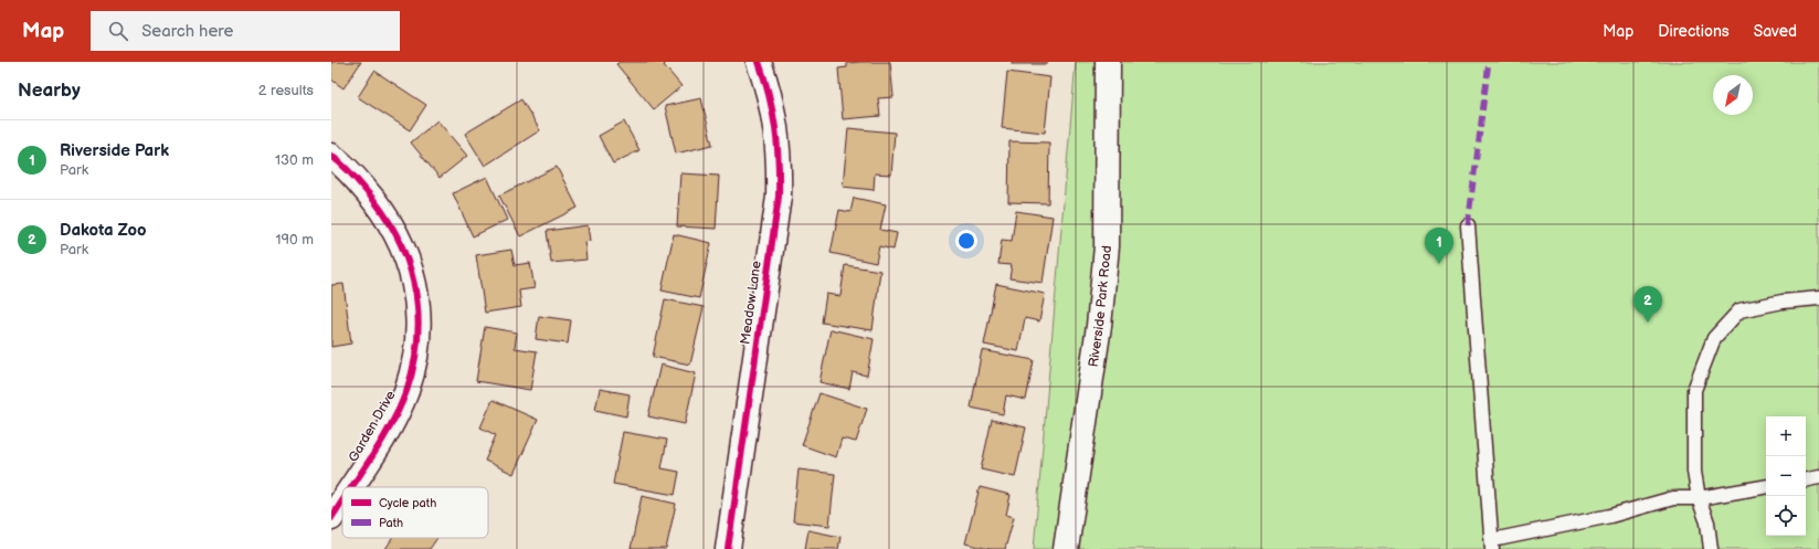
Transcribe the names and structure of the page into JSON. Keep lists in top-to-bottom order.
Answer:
{
  "streets": {
    "street": ["Meadow Lane", "Riverside Park Road", "Garden Drive"]
  },
  "legend": ["Cycle path", "Path"],
  "north": "bottom left",
  "page": {
    "header": "Map",
    "search": "Search here",
    "nav": ["Map", "Directions", "Saved"],
    "heading": ["Nearby", "2 results"],
    "list": [
      {
        "mark": "1",
        "name": "Riverside Park",
        "note": "Park",
        "value": "130 m"
      },
      {
        "mark": "2",
        "name": "Dakota Zoo",
        "note": "Park",
        "value": "190 m"
      }
    ],
    "pins": ["1", "2"],
    "map_buttons": ["+", "−"]
  }
}
